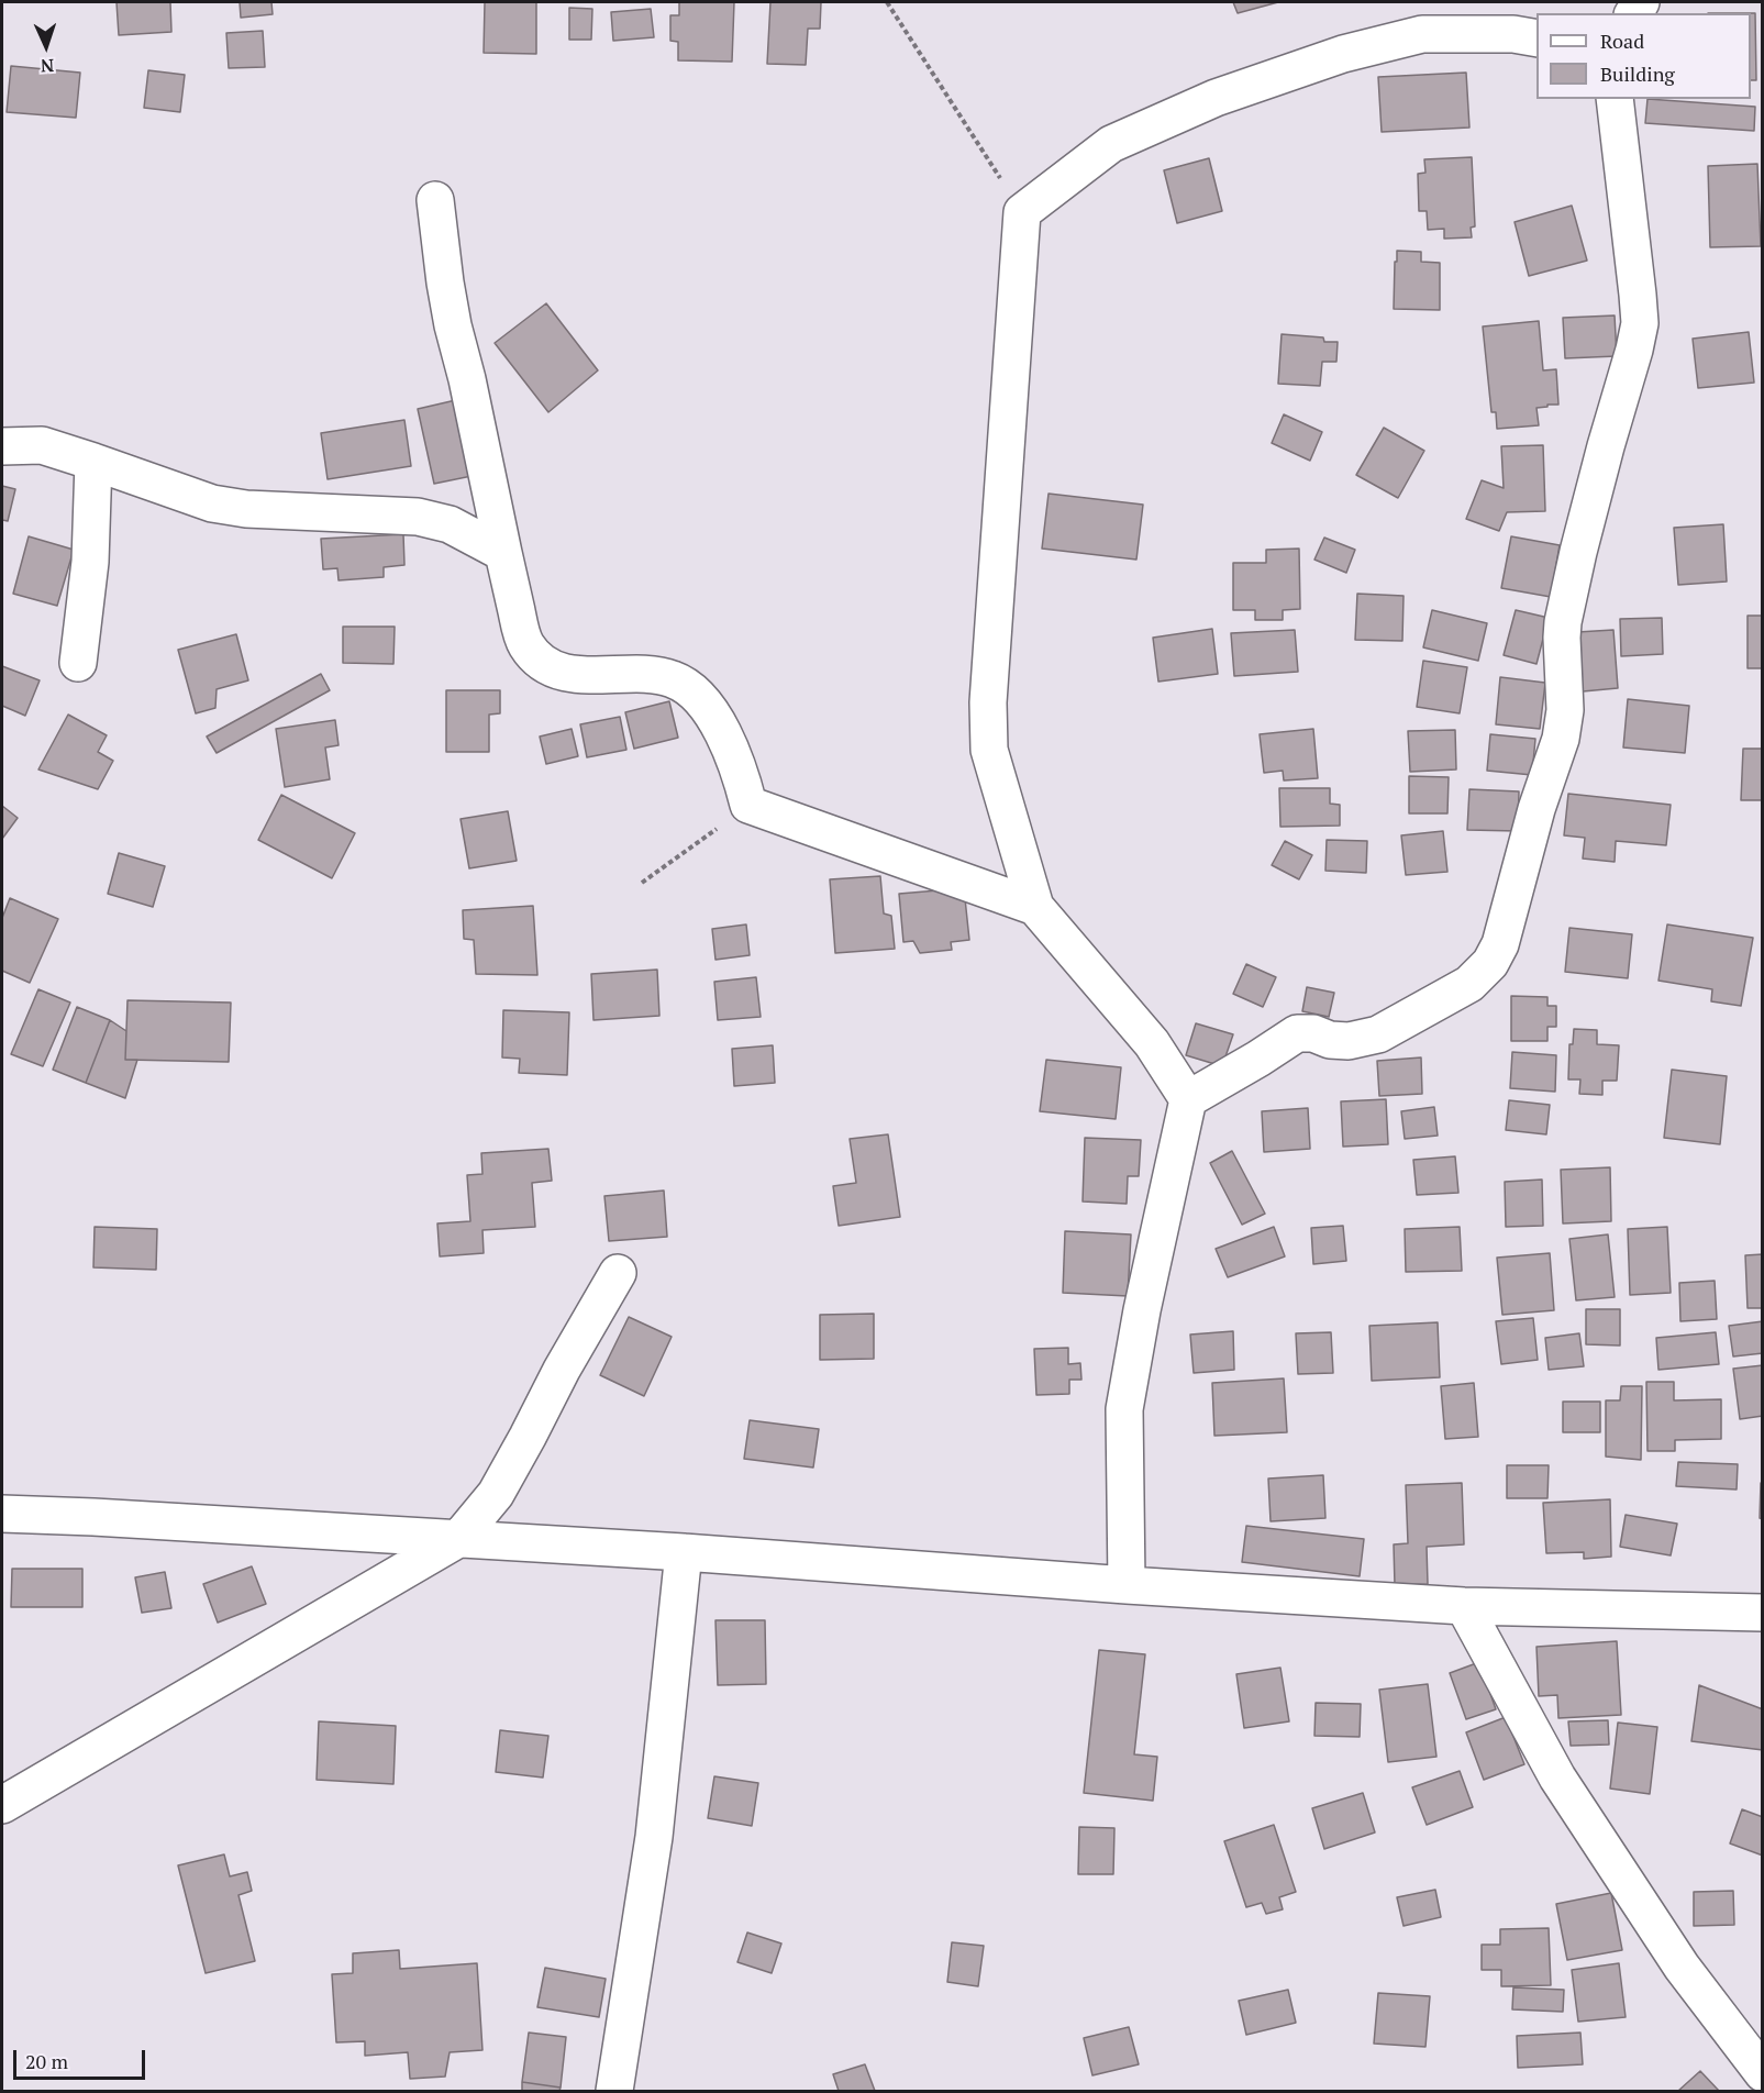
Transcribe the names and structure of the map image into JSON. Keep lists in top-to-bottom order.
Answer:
{
  "legend": ["Road", "Building"],
  "scale_bar": "20 m",
  "north": "bottom"
}
